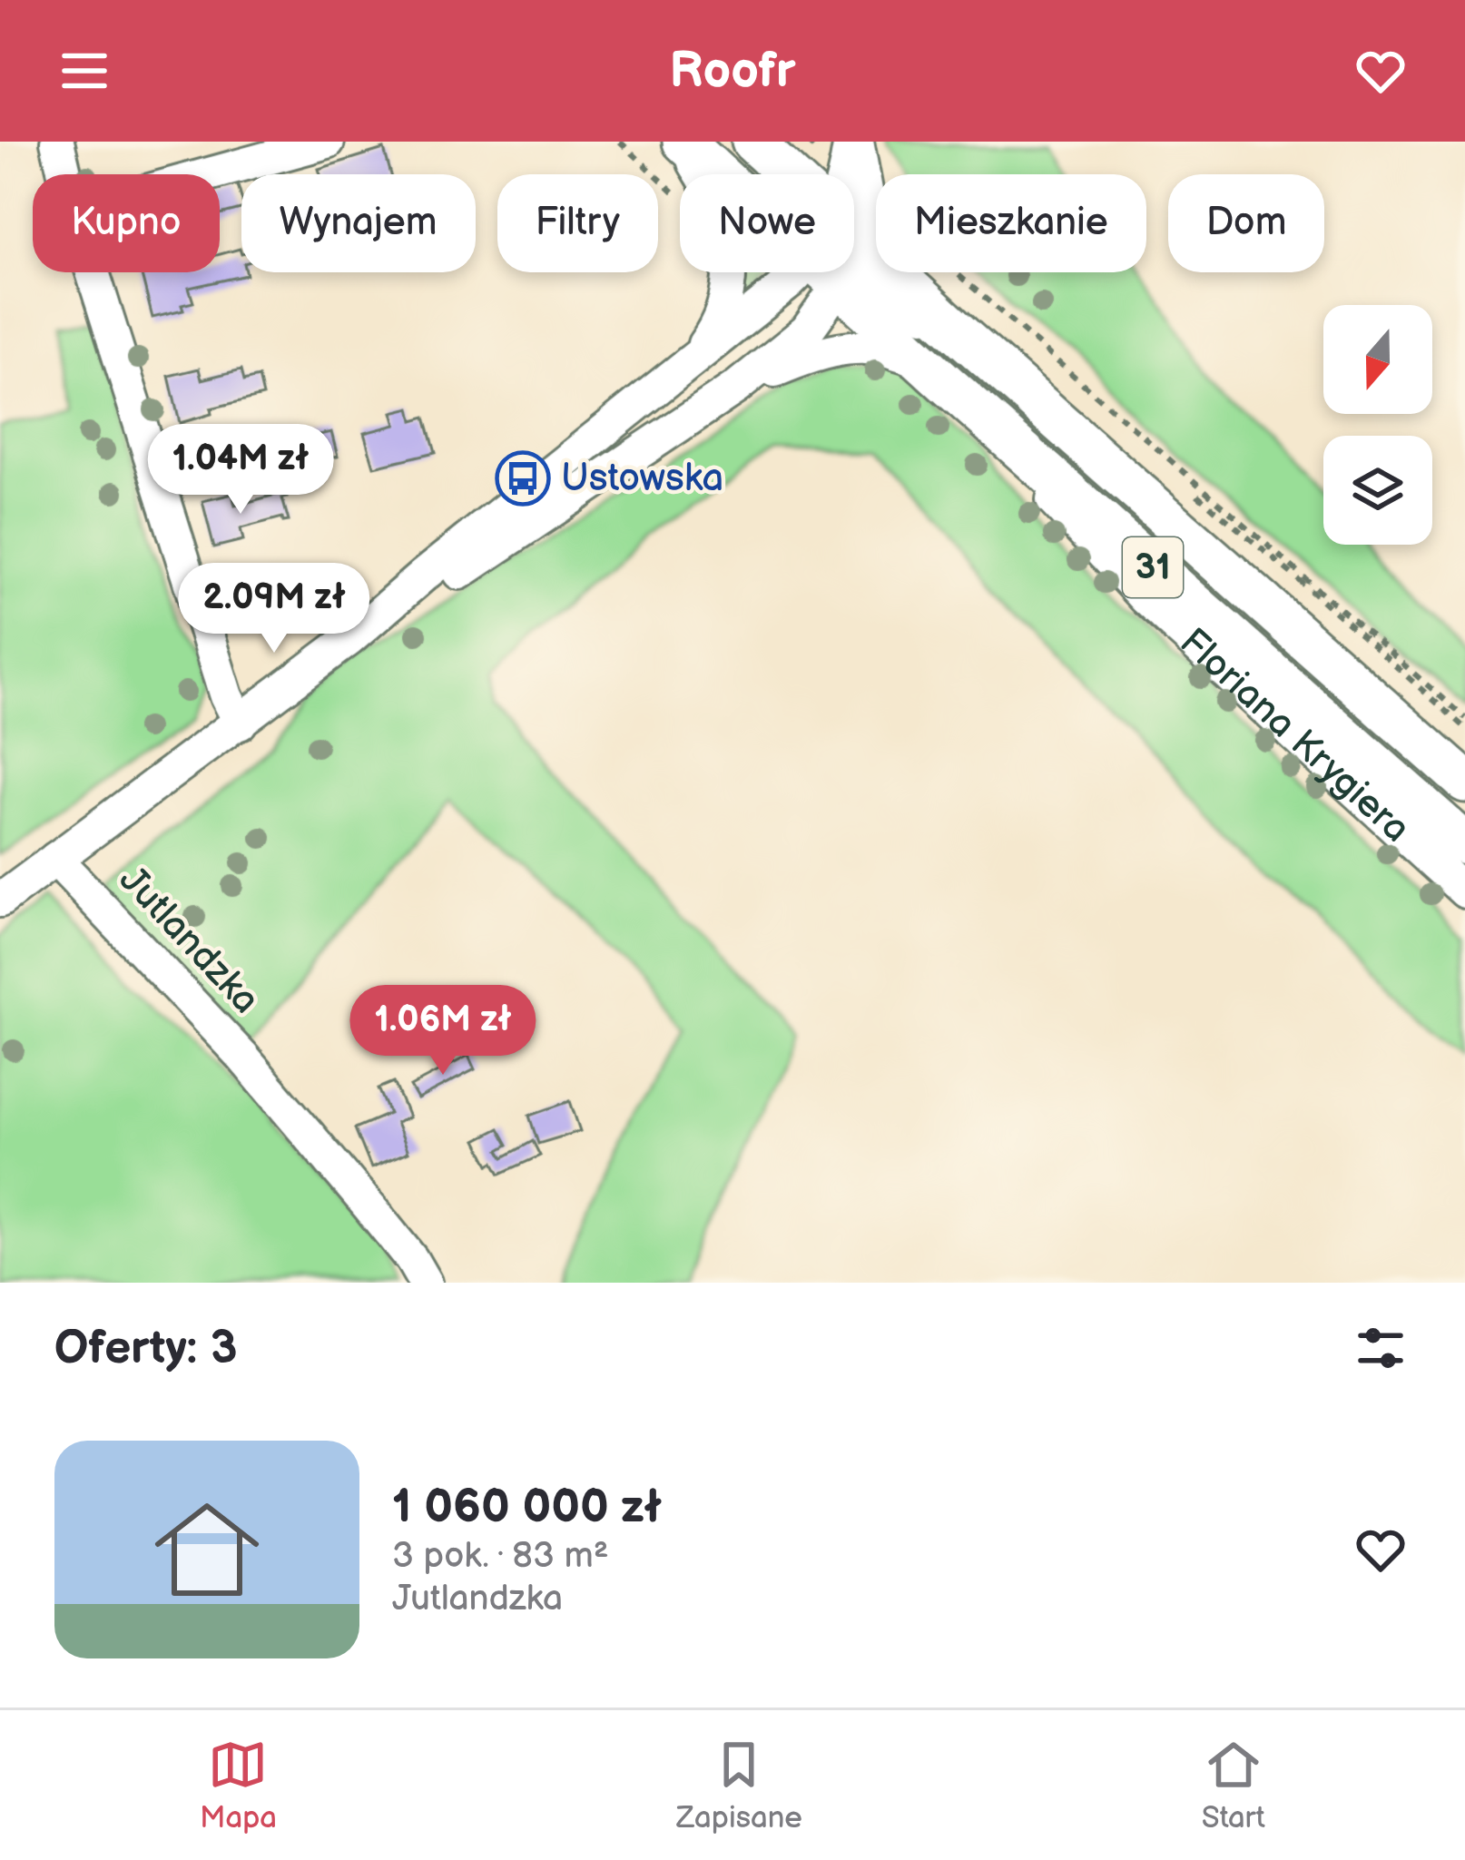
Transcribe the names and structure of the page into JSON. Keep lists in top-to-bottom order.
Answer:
{
  "streets": {
    "main road": ["31", "Floriana Krygiera"],
    "street": ["Jutlandzka"]
  },
  "places": {
    "bus stop": ["Ustowska"]
  },
  "north": "bottom",
  "page": {
    "header": "Roofr",
    "chip": [
      "Kupno",
      "Wynajem",
      "Filtry",
      "Nowe",
      "Mieszkanie",
      "Dom"
    ],
    "price": ["1.04M zł", "2.09M zł", "1.06M zł"],
    "heading": "Oferty: 3",
    "list": [
      {
        "name": "1 060 000 zł",
        "note": "3 pok. · 83 m² · Jutlandzka"
      }
    ],
    "tabs": ["Mapa", "Zapisane", "Start"]
  }
}
